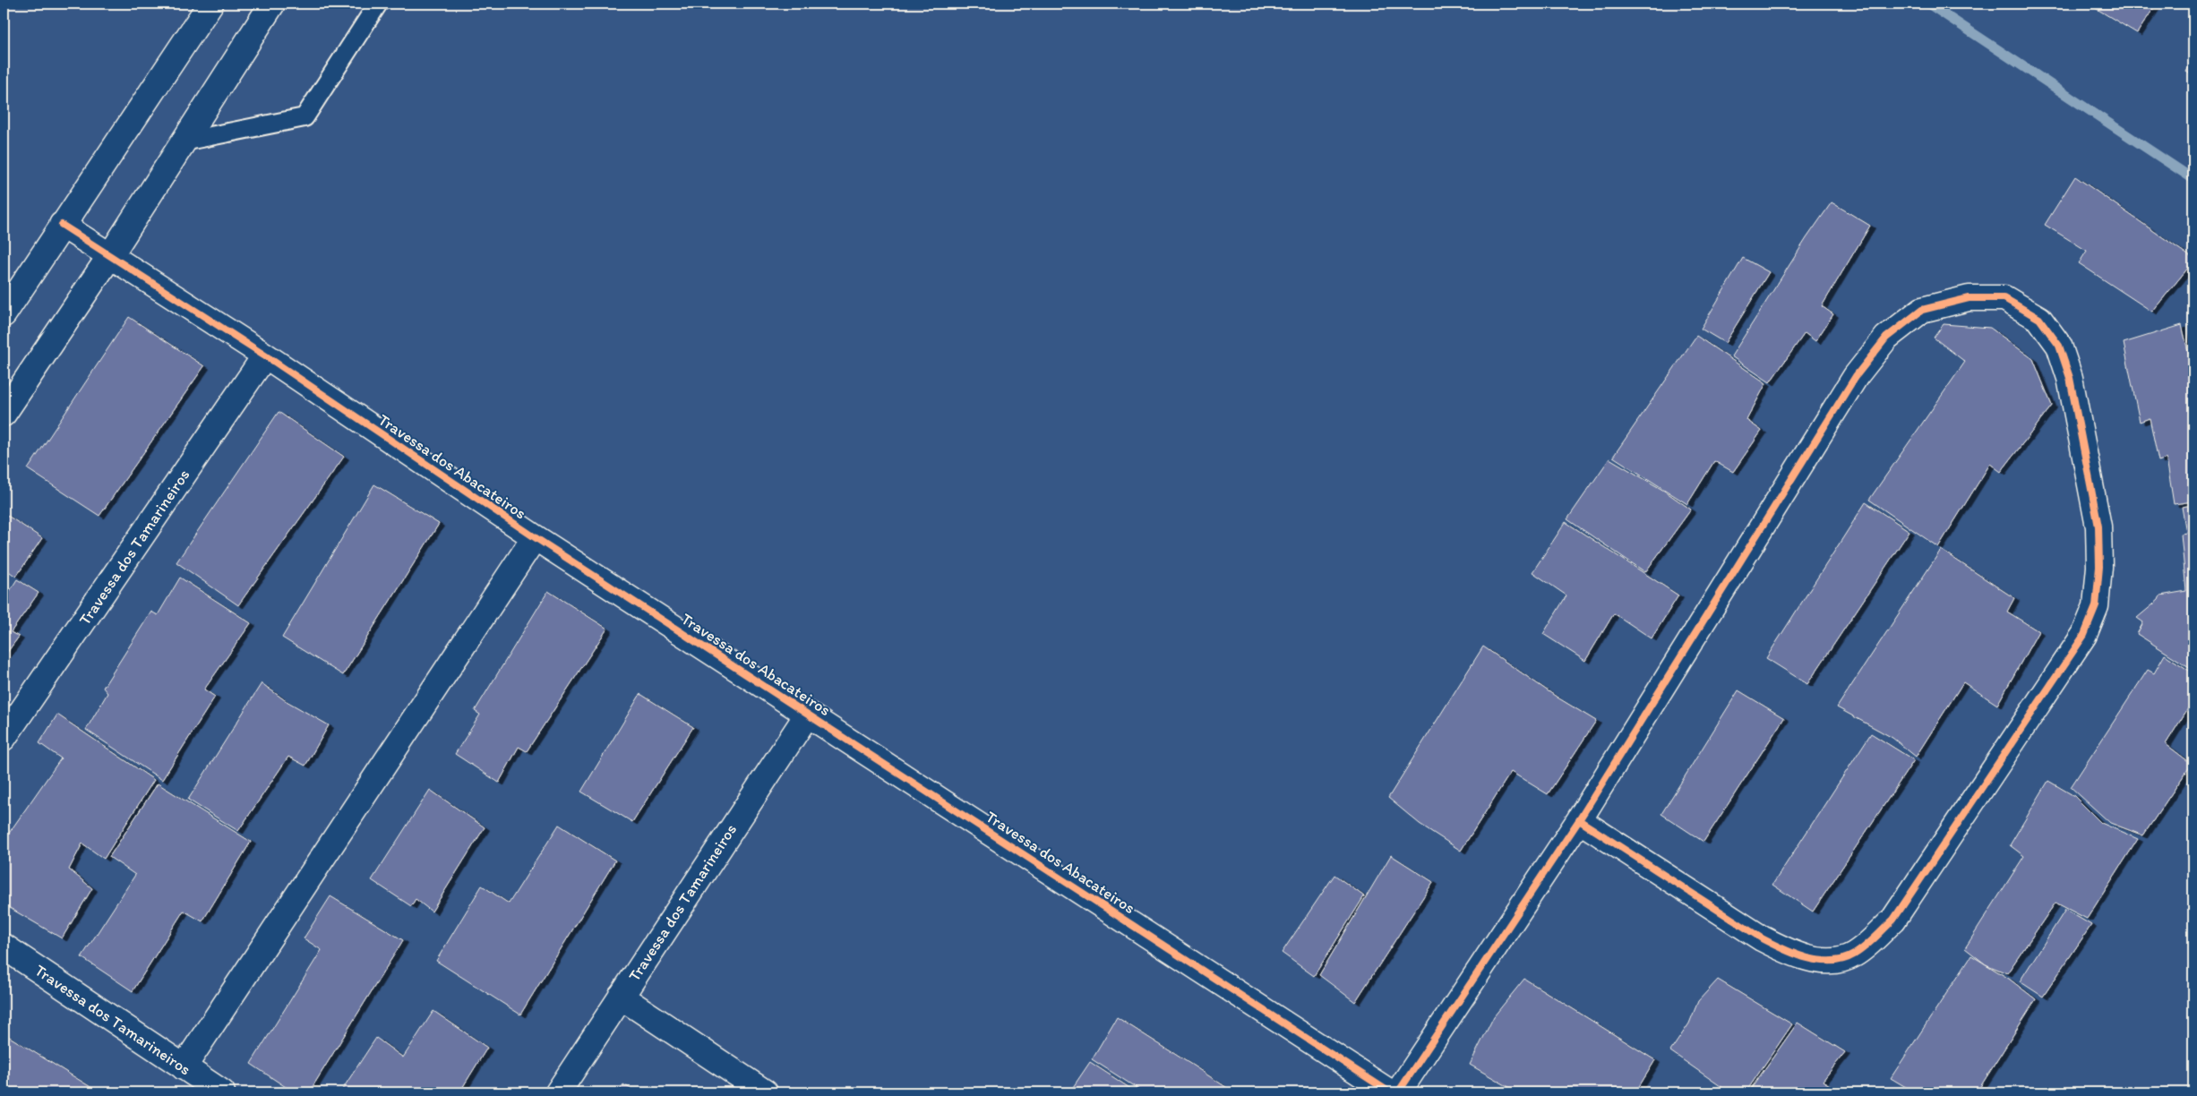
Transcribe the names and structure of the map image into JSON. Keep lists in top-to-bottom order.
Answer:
{
  "streets": {
    "street": ["Travessa dos Abacateiros", "Travessa dos Tamarineiros"]
  },
  "crossings": [
    ["Travessa dos Abacateiros", "Travessa dos Tamarineiros"]
  ]
}
